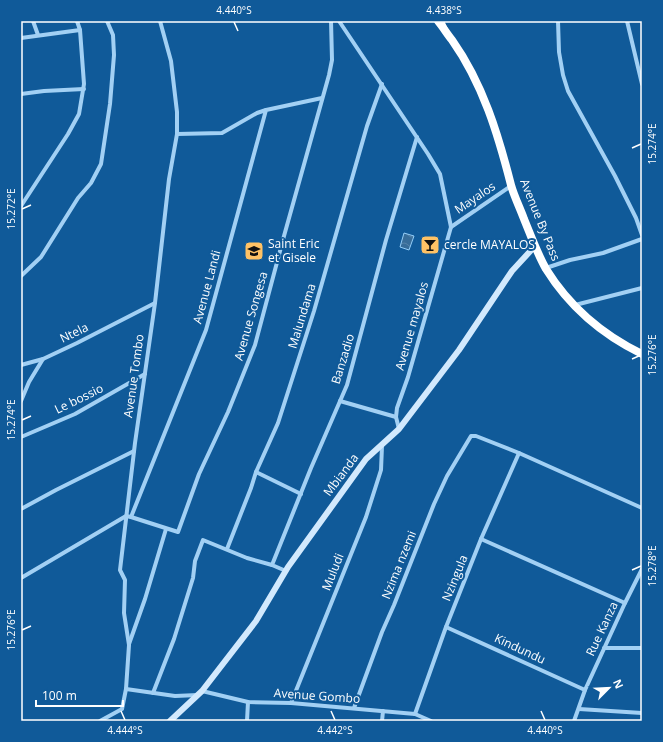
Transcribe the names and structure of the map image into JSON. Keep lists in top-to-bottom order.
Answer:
{
  "streets": {
    "highway": ["Avenue By Pass"],
    "street": [
      "Mayalos",
      "Avenue Landi",
      "Avenue Songesa",
      "Malundama",
      "Avenue mayalos",
      "Ntela",
      "Banzadio",
      "Avenue Tombo",
      "Le bossio",
      "Mbianda",
      "Nzima nzemi",
      "Muludi",
      "Nzingula",
      "Rue Kanza",
      "Kindundu",
      "Avenue Gombo"
    ]
  },
  "crossings": [
    ["Mayalos", "Avenue By Pass"],
    ["Mayalos", "Avenue mayalos"],
    ["Avenue By Pass", "Mbianda"],
    ["Avenue Landi", "Avenue Tombo"],
    ["Ntela", "Avenue Tombo"],
    ["Avenue Tombo", "Le bossio"],
    ["Avenue Tombo", "Avenue Gombo"],
    ["Mbianda", "Muludi"],
    ["Mbianda", "Avenue Gombo"],
    ["Nzima nzemi", "Nzingula"],
    ["Nzima nzemi", "Avenue Gombo"],
    ["Muludi", "Avenue Gombo"],
    ["Nzingula", "Kindundu"],
    ["Nzingula", "Avenue Gombo"],
    ["Rue Kanza", "Kindundu"]
  ],
  "places": {
    "bar": ["cercle MAYALOS"],
    "school or university": ["Saint Eric et Gisele"]
  },
  "scale_bar": "100 m",
  "north": "top right",
  "coordinates": [
    "4.440°S",
    "4.438°S",
    "15.274°E",
    "15.272°E",
    "15.276°E",
    "15.278°E",
    "4.444°S",
    "4.442°S"
  ]
}
